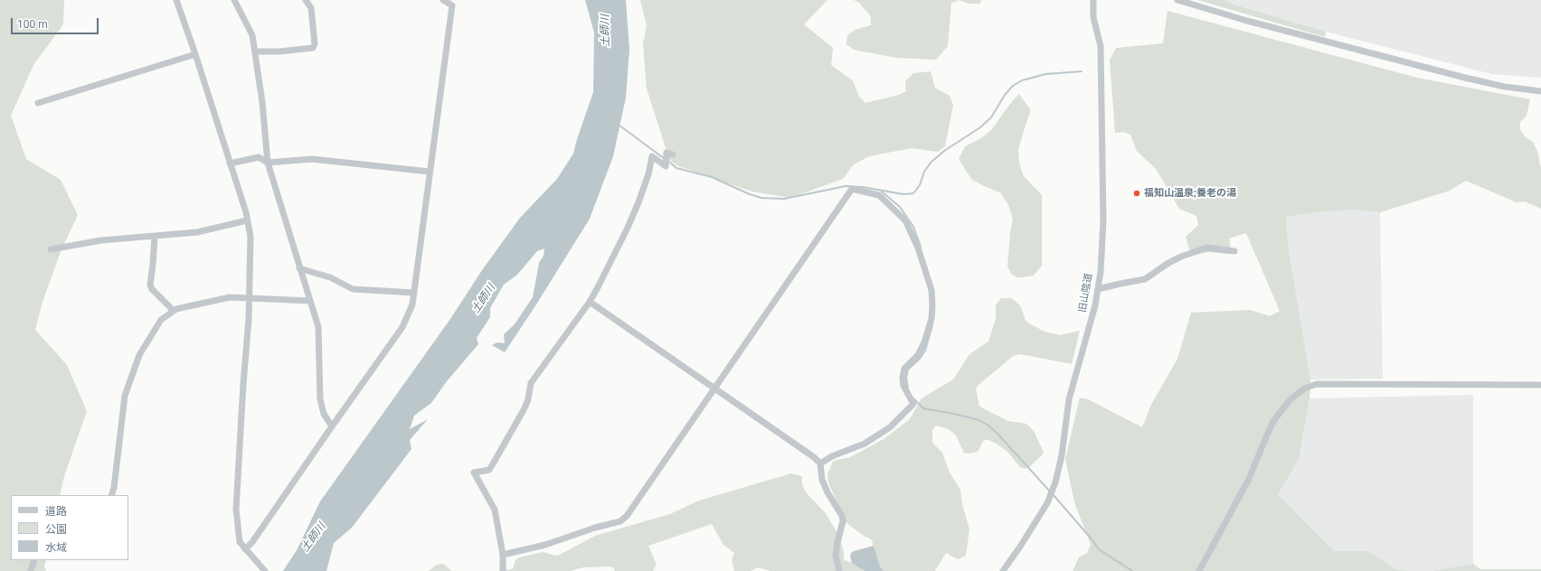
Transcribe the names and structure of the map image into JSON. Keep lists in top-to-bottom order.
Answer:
{
  "streets": {
    "street": ["旧山陰道"]
  },
  "water": ["土師川"],
  "places": ["福知山温泉;養老の湯"],
  "legend": ["道路", "公園", "水域"],
  "scale_bar": "100 m"
}
